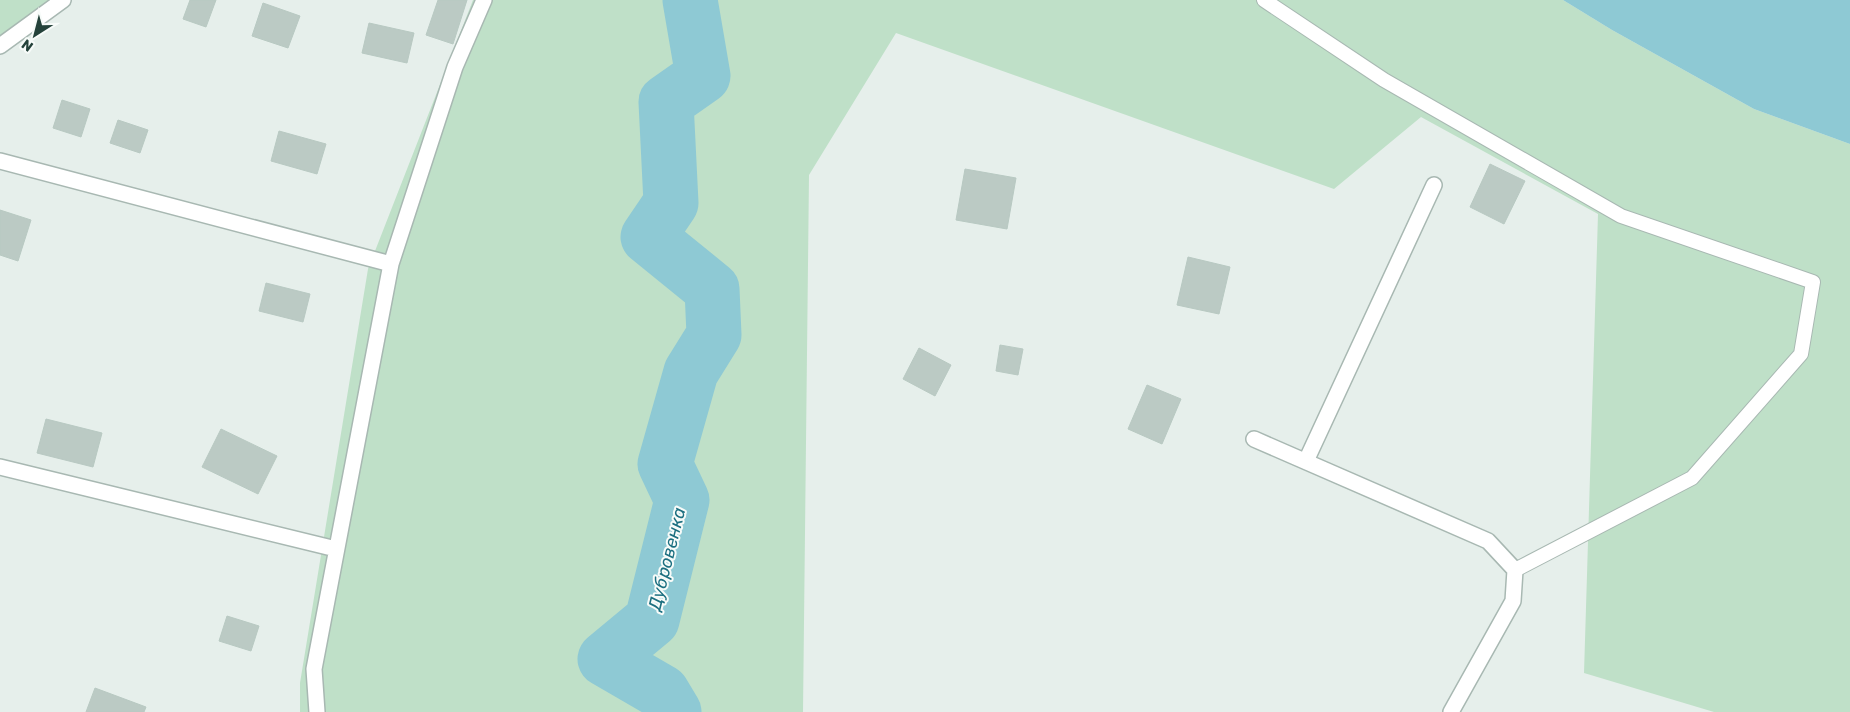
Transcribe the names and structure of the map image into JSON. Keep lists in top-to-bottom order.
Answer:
{
  "water": ["Дубровенка"],
  "north": "bottom left"
}
